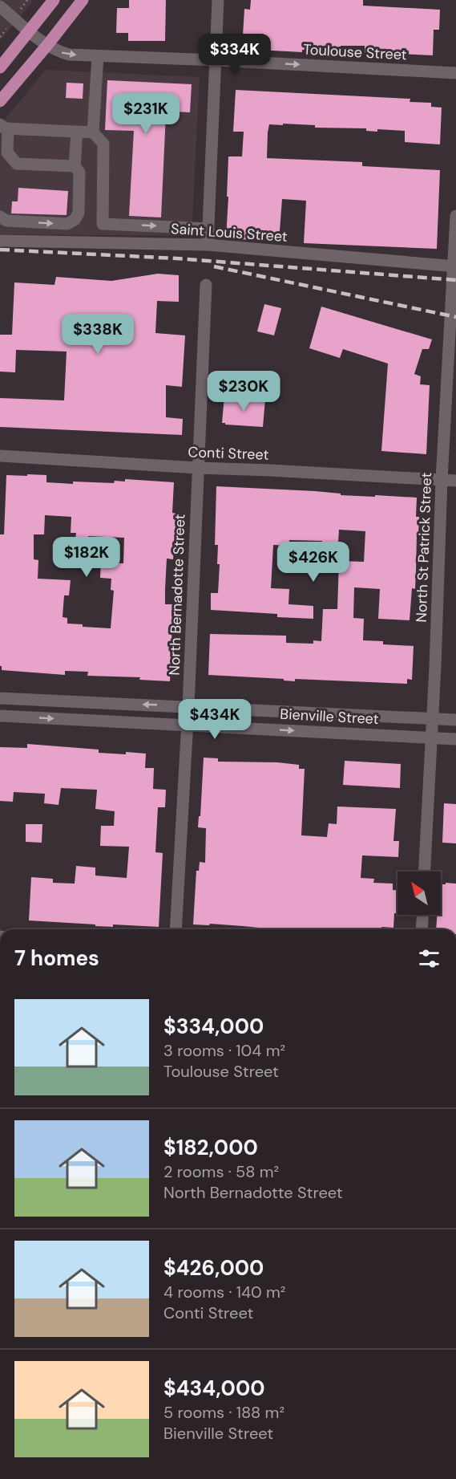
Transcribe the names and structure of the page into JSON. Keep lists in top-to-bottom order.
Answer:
{
  "streets": {
    "street": [
      "Toulouse Street",
      "Saint Louis Street",
      "Conti Street",
      "North St Patrick Street",
      "North Bernadotte Street",
      "Bienville Street"
    ]
  },
  "crossings": [
    ["Saint Louis Street", "North St Patrick Street"],
    ["Conti Street", "North St Patrick Street"],
    ["Conti Street", "North Bernadotte Street"],
    ["North St Patrick Street", "Bienville Street"],
    ["North Bernadotte Street", "Bienville Street"]
  ],
  "north": "top left",
  "page": {
    "price": [
      "$334K",
      "$231K",
      "$338K",
      "$230K",
      "$182K",
      "$426K",
      "$434K"
    ],
    "heading": "7 homes",
    "list": [
      {
        "name": "$334,000",
        "note": "3 rooms · 104 m² · Toulouse Street"
      },
      {
        "name": "$182,000",
        "note": "2 rooms · 58 m² · North Bernadotte Street"
      },
      {
        "name": "$426,000",
        "note": "4 rooms · 140 m² · Conti Street"
      },
      {
        "name": "$434,000",
        "note": "5 rooms · 188 m² · Bienville Street"
      }
    ]
  }
}
